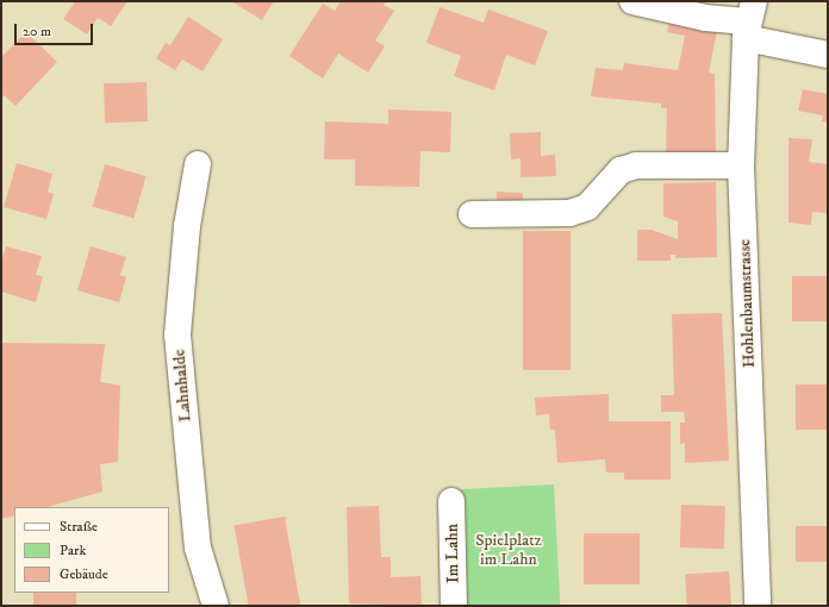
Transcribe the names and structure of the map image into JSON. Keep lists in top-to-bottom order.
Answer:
{
  "streets": {
    "street": ["Hohlenbaumstrasse", "Lahnhalde", "Im Lahn"]
  },
  "parks": ["Spielplatz im Lahn"],
  "legend": ["Straße", "Park", "Gebäude"],
  "scale_bar": "20 m"
}
